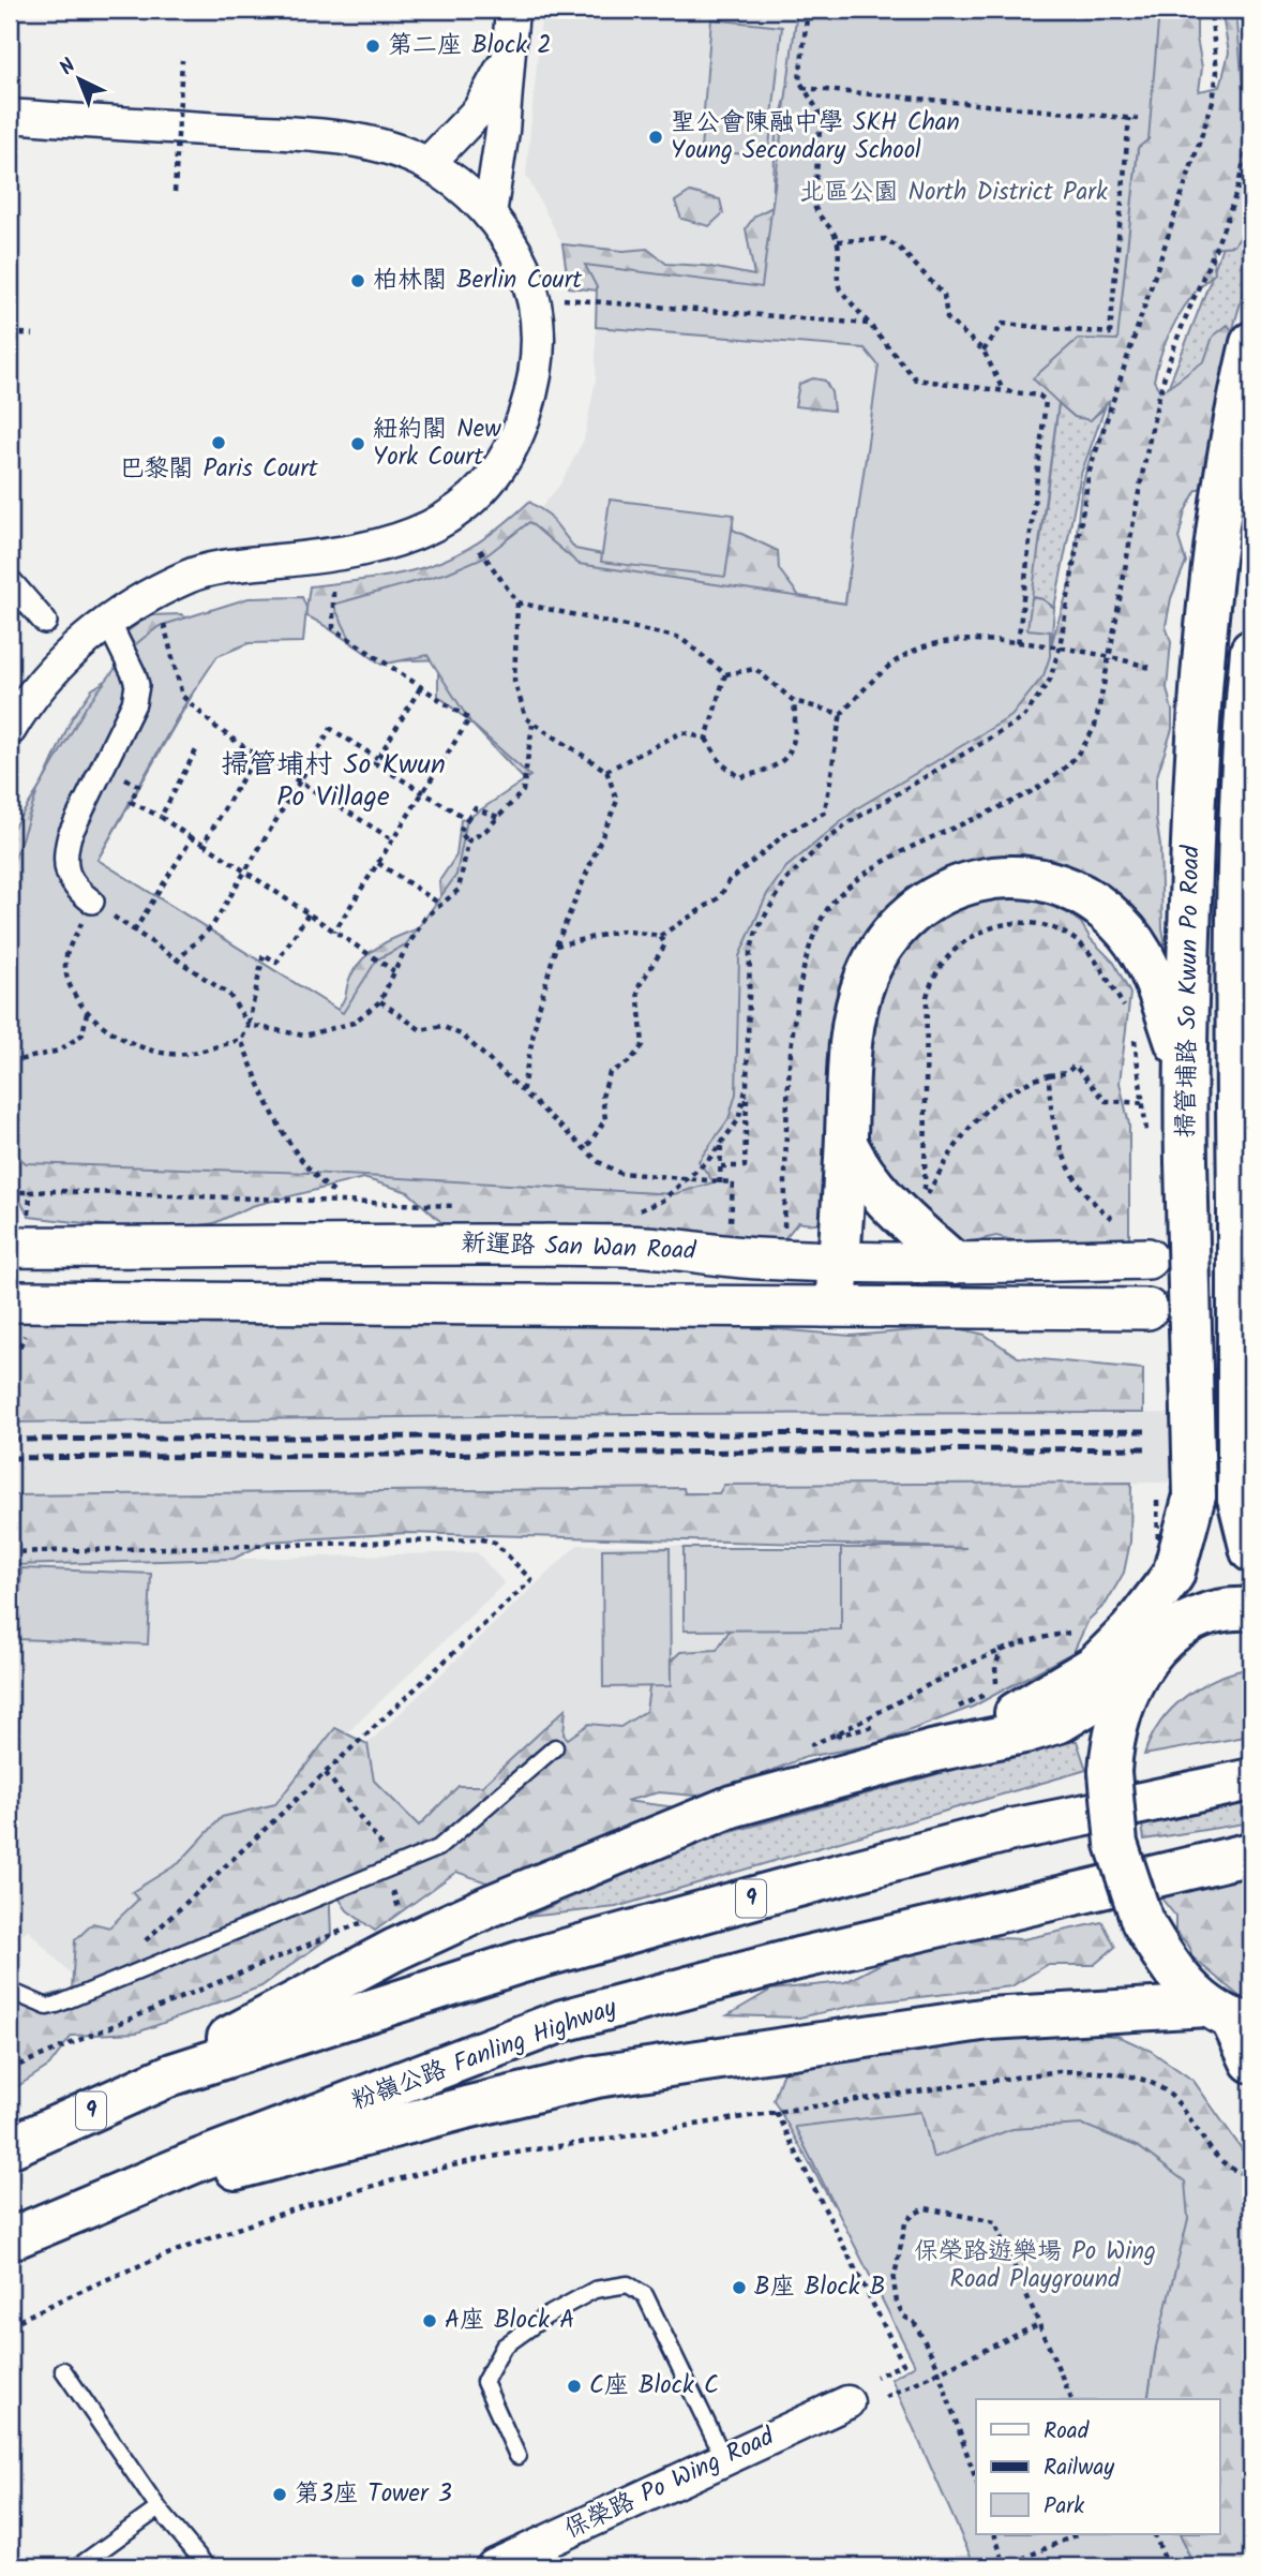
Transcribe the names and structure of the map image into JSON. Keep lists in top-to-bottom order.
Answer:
{
  "streets": {
    "main road": ["掃管埔路 So Kwun Po Road", "9", "粉嶺公路 Fanling Highway"],
    "street": ["新運路 San Wan Road", "保榮路 Po Wing Road"]
  },
  "districts": ["掃管埔村 So Kwun Po Village"],
  "parks": ["北區公園 North District Park", "保榮路遊樂場 Po Wing Road Playground"],
  "places": [
    "第二座 Block 2",
    "聖公會陳融中學 SKH Chan Young Secondary School",
    "柏林閣 Berlin Court",
    "巴黎閣 Paris Court",
    "紐約閣 New York Court",
    "B座 Block B",
    "A座 Block A",
    "C座 Block C",
    "第3座 Tower 3"
  ],
  "legend": ["Road", "Railway", "Park"],
  "north": "top left"
}
